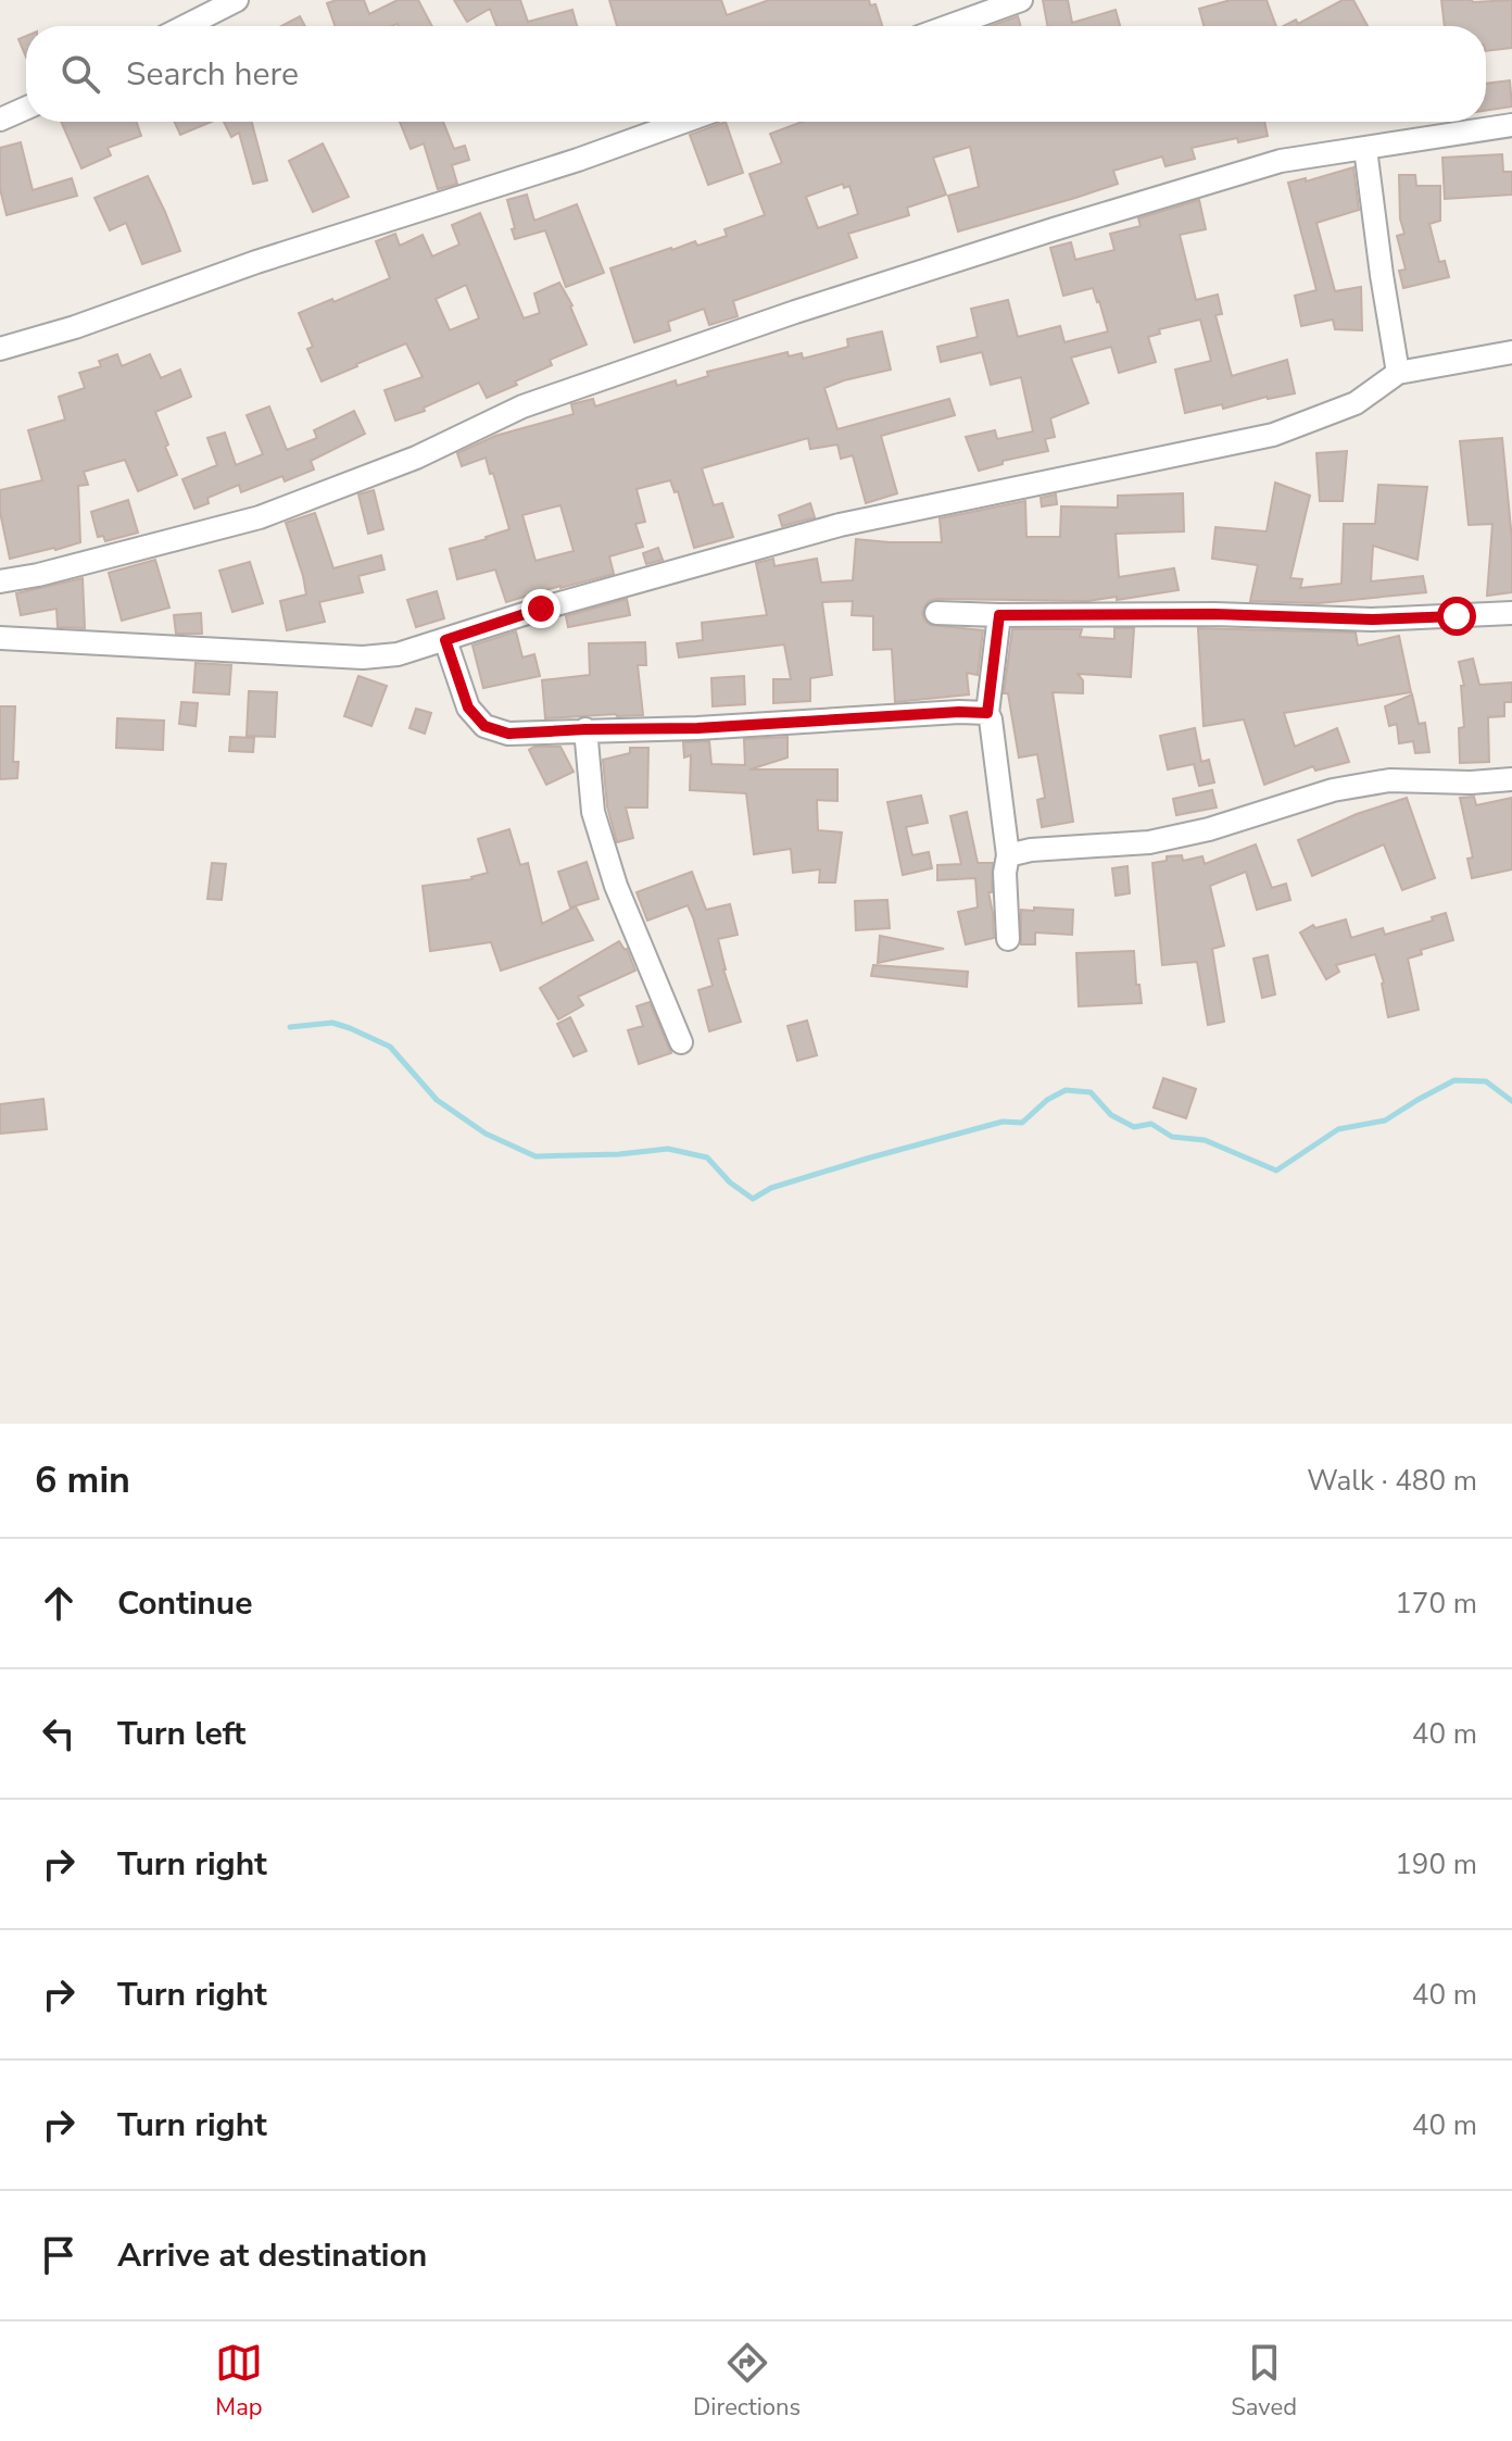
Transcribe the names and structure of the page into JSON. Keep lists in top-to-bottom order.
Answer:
{
  "page": {
    "search": "Search here",
    "heading": ["6 min", "Walk · 480 m"],
    "list": [
      ["Continue", "170 m"],
      ["Turn left", "40 m"],
      ["Turn right", "190 m"],
      ["Turn right", "40 m"],
      ["Turn right", "40 m"],
      "Arrive at destination"
    ],
    "nav": ["Map", "Directions", "Saved"]
  }
}
